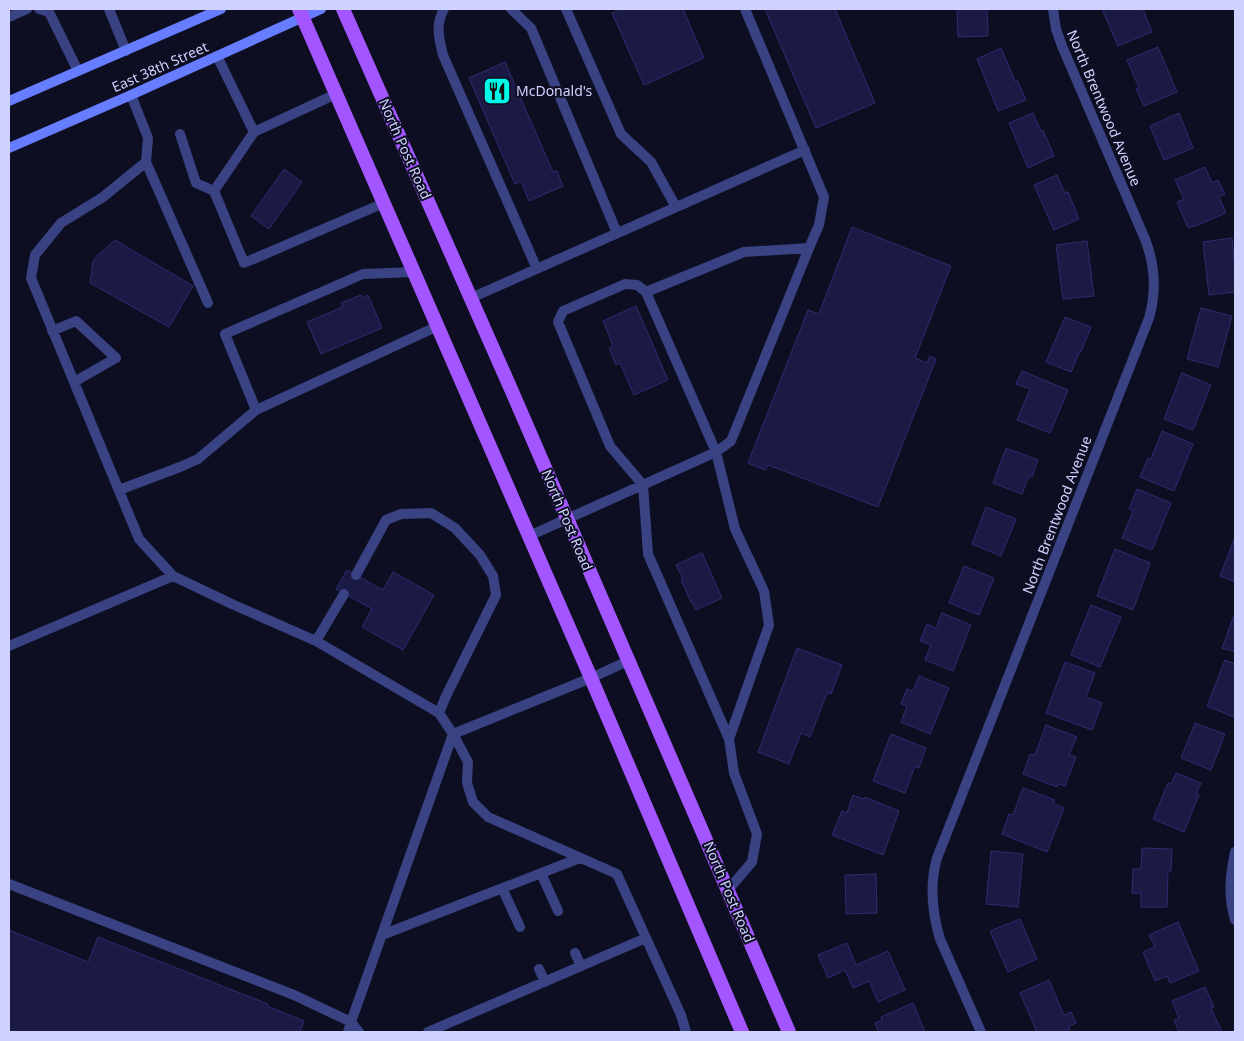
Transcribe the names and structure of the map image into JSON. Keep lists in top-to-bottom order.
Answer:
{
  "streets": {
    "main road": ["East 38th Street", "North Post Road"],
    "street": ["North Brentwood Avenue"]
  },
  "places": {
    "restaurant": ["McDonald's"]
  }
}
